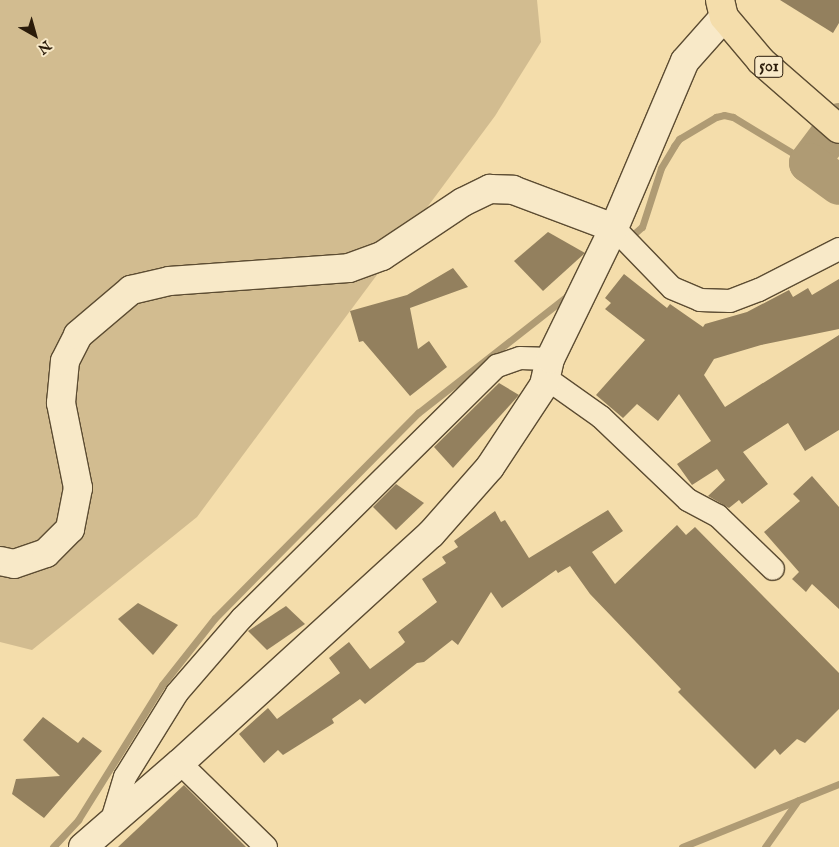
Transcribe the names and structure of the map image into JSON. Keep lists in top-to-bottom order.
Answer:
{
  "streets": {
    "highway": ["501"]
  },
  "north": "bottom right"
}
